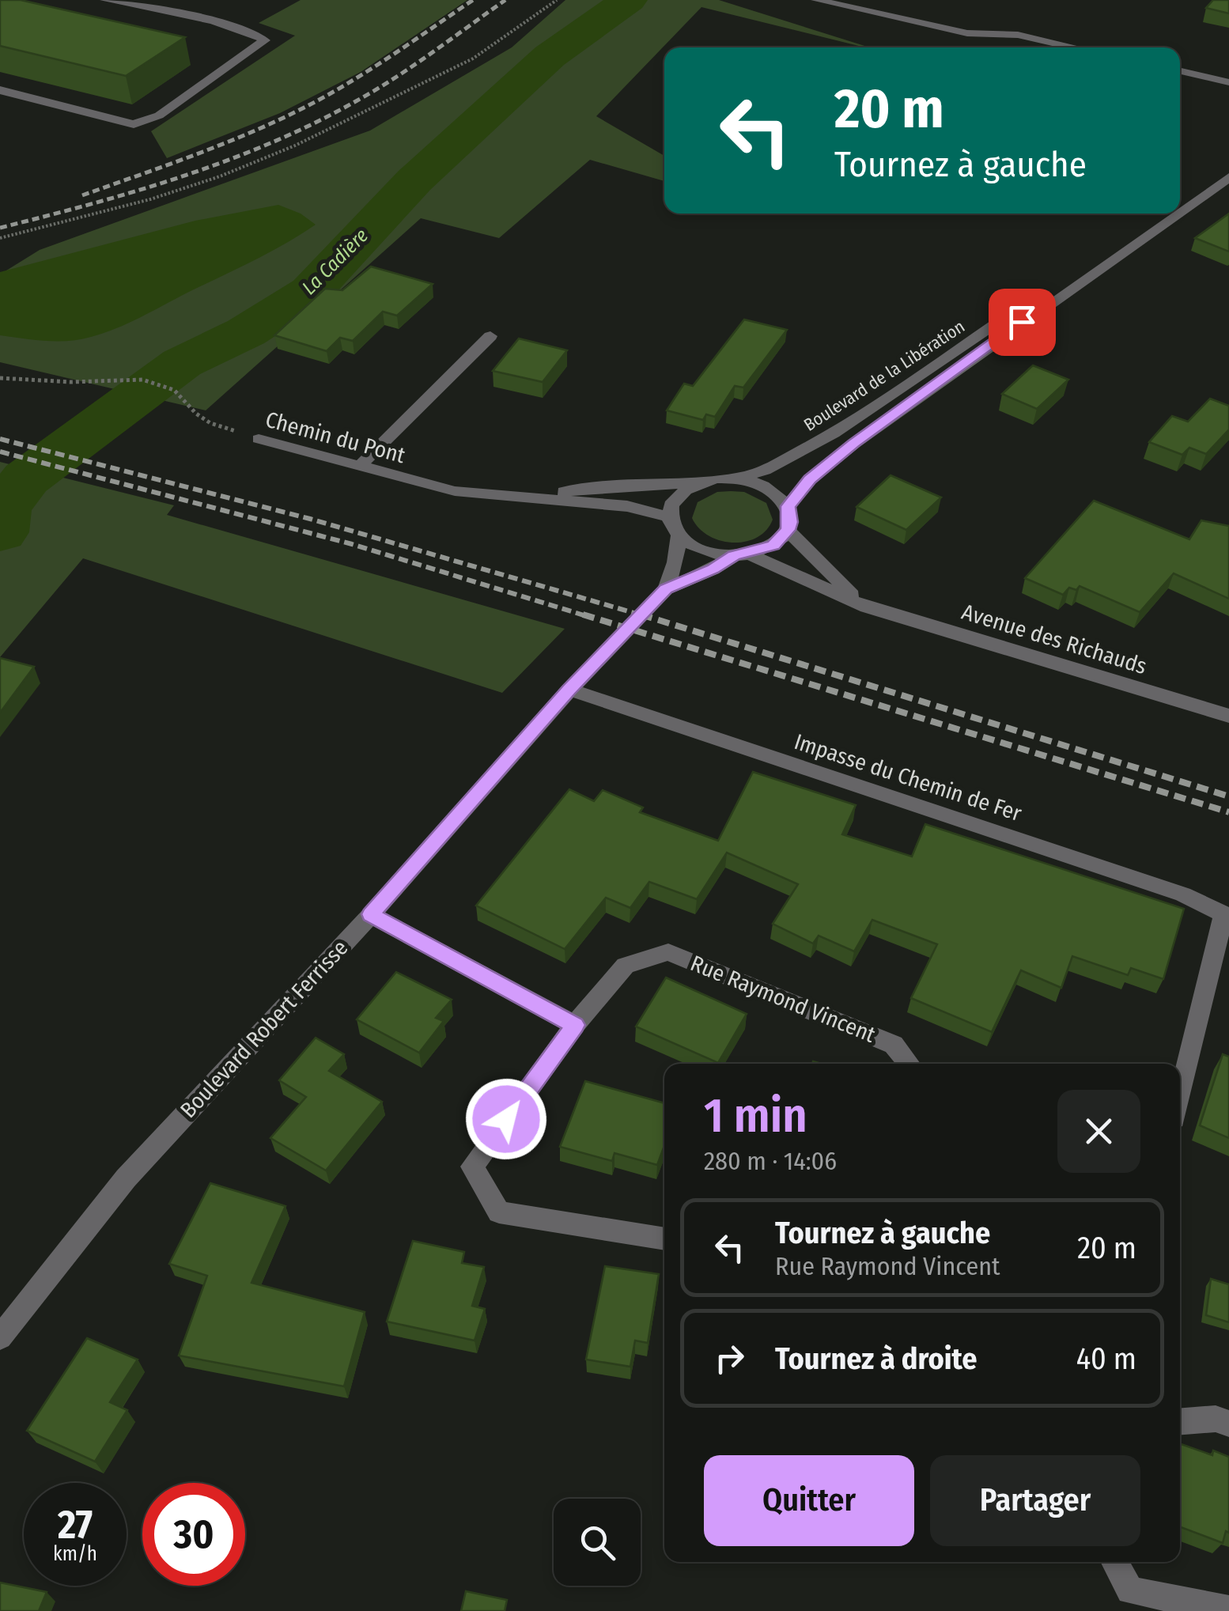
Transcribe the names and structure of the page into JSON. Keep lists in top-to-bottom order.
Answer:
{
  "streets": {
    "street": [
      "Boulevard de la Libération",
      "Chemin du Pont",
      "Avenue des Richauds",
      "Impasse du Chemin de Fer",
      "Rue Raymond Vincent",
      "Boulevard Robert Ferrisse"
    ]
  },
  "crossings": [
    ["Boulevard de la Libération", "Chemin du Pont"],
    ["Boulevard de la Libération", "Avenue des Richauds"],
    ["Boulevard de la Libération", "Boulevard Robert Ferrisse"],
    ["Chemin du Pont", "Avenue des Richauds"],
    ["Chemin du Pont", "Boulevard Robert Ferrisse"],
    ["Avenue des Richauds", "Boulevard Robert Ferrisse"],
    ["Impasse du Chemin de Fer", "Boulevard Robert Ferrisse"]
  ],
  "water": ["La Cadière"],
  "page": {
    "turn": ["20 m", "Tournez à gauche"],
    "heading": ["1 min", "280 m · 14:06"],
    "list": [
      {
        "name": "Tournez à gauche",
        "note": "Rue Raymond Vincent",
        "value": "20 m"
      },
      {
        "name": "Tournez à droite",
        "value": "40 m"
      }
    ],
    "buttons": ["Quitter", "Partager"],
    "speed": "27 km/h",
    "limit": "30"
  }
}
